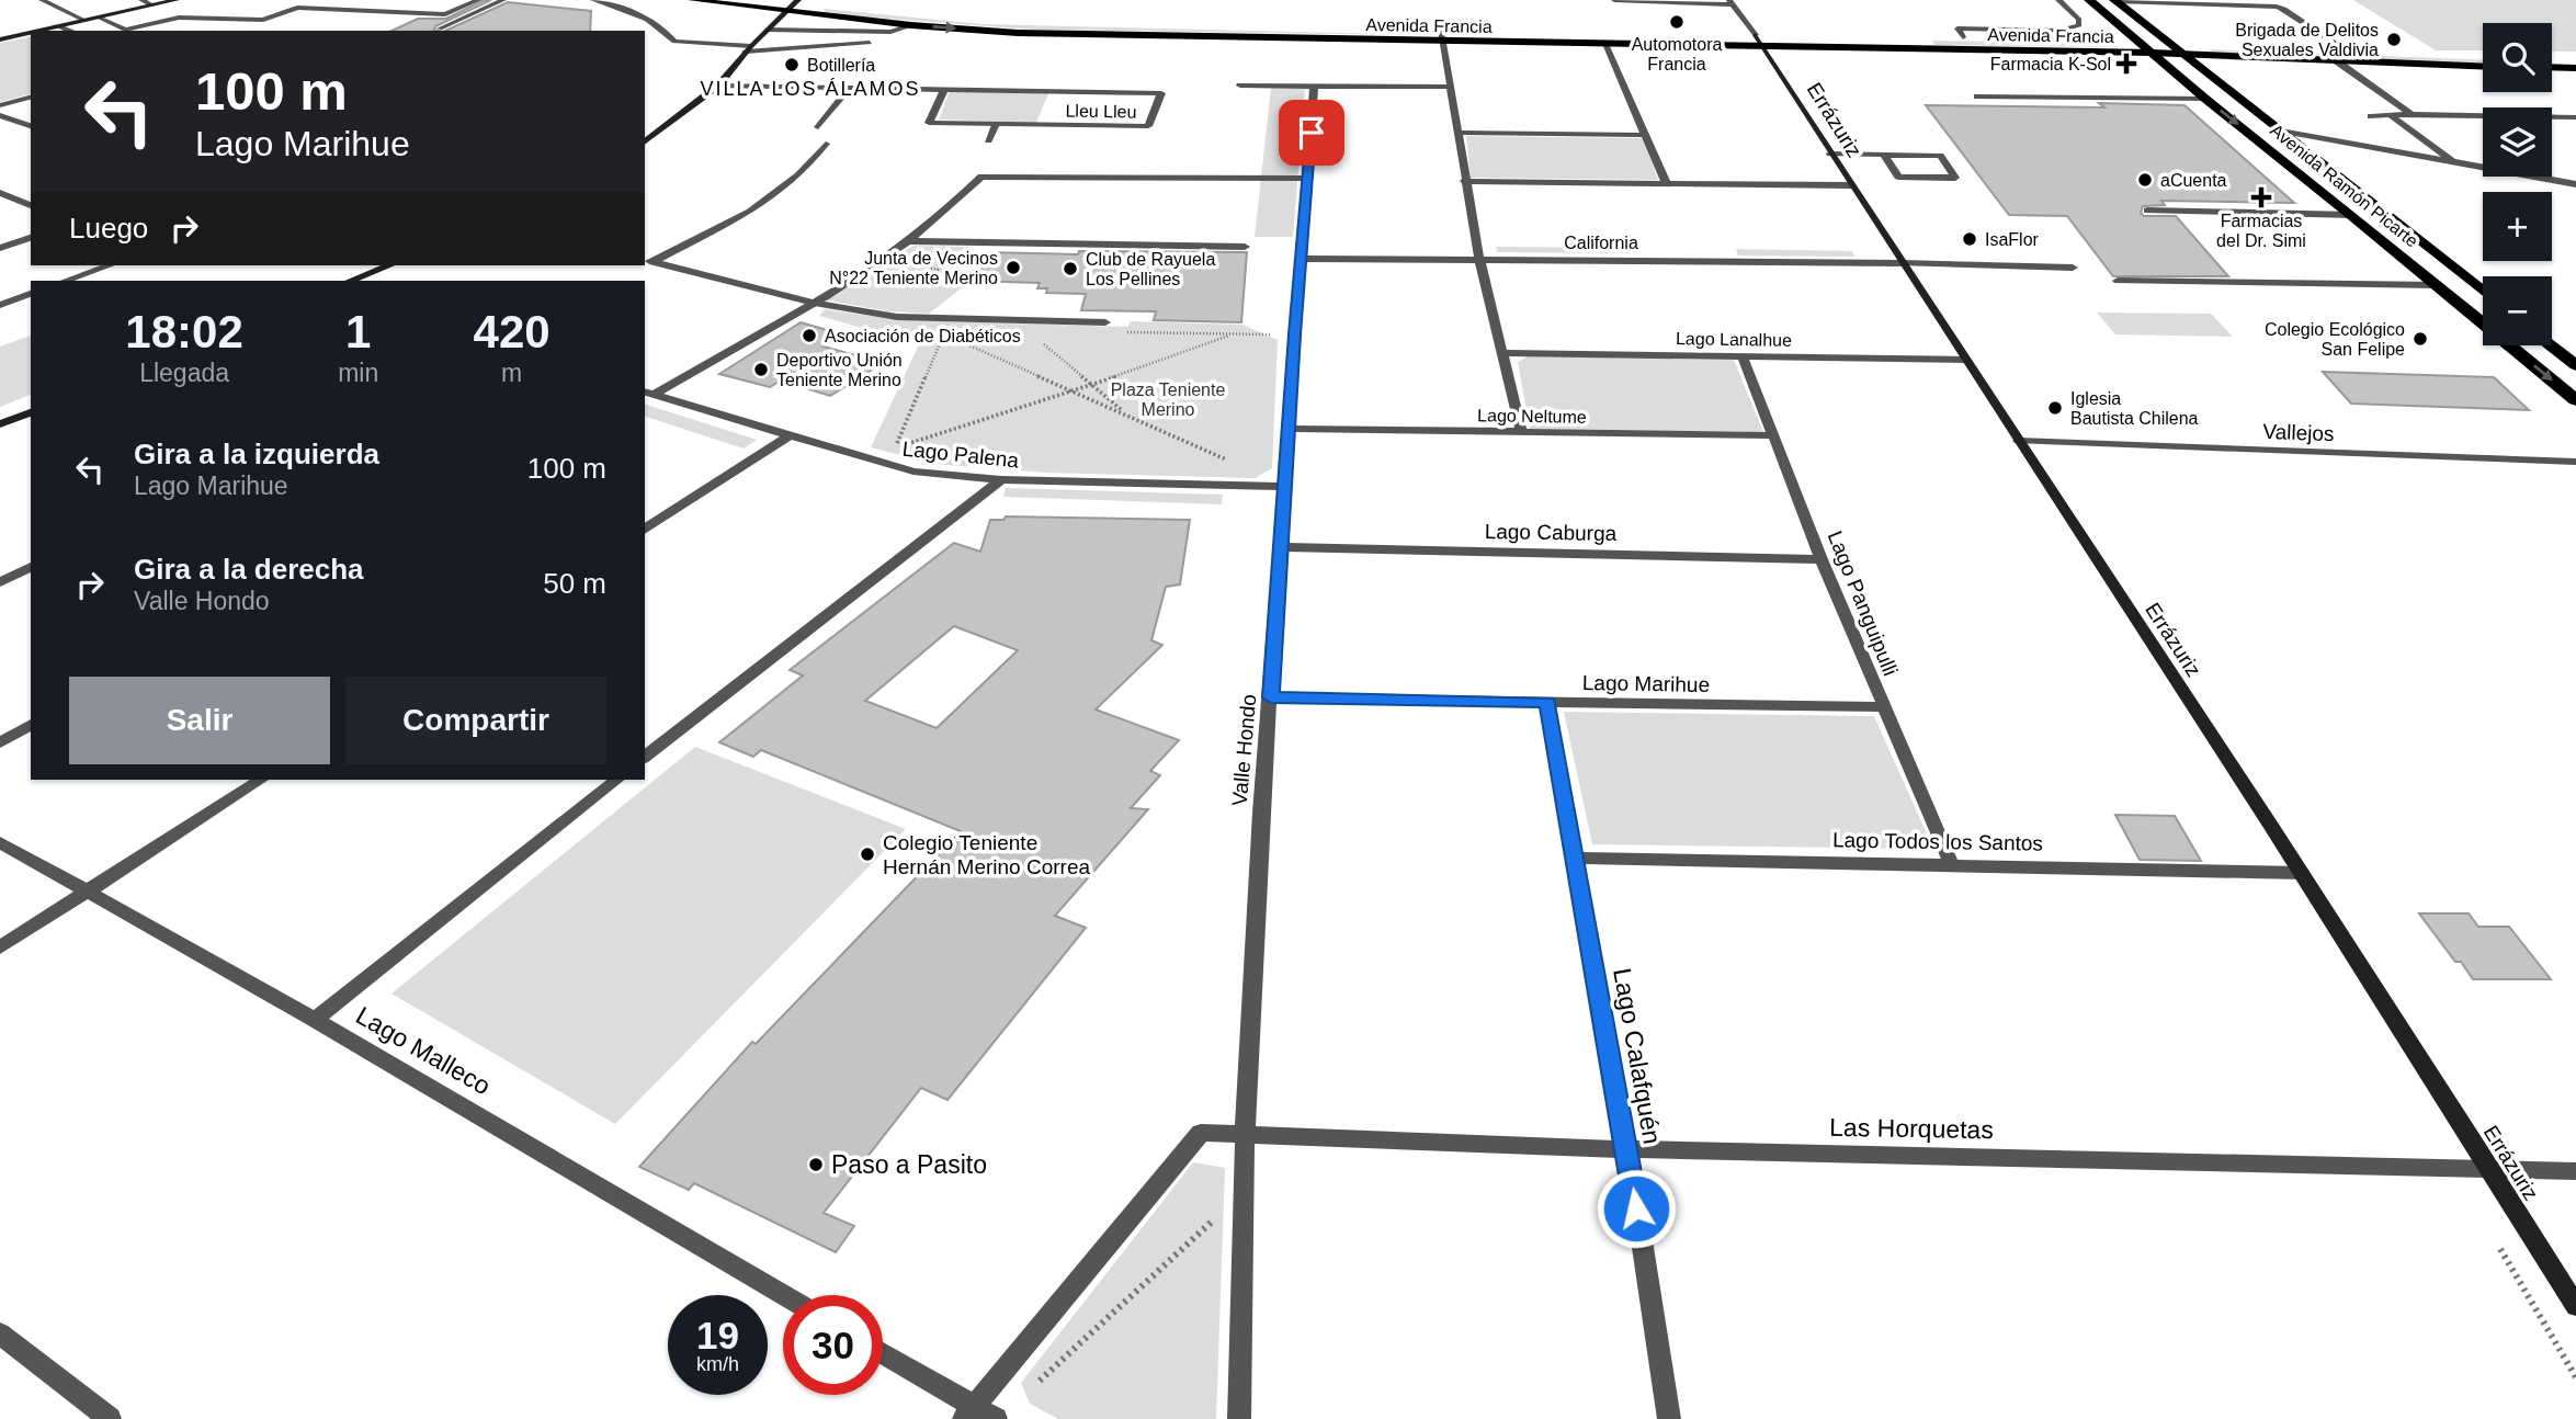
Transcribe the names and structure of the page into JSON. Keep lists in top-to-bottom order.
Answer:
{
  "streets": {
    "highway": ["Avenida Ramón Picarte"],
    "main road": ["Avenida Francia"],
    "street": [
      "Lleu Lleu",
      "Errázuriz",
      "California",
      "Lago Lanalhue",
      "Lago Neltume",
      "Vallejos",
      "Lago Palena",
      "Lago Caburga",
      "Lago Panguipulli",
      "Lago Marihue",
      "Valle Hondo",
      "Lago Todos los Santos",
      "Lago Malleco",
      "Lago Calafquén",
      "Las Horquetas"
    ]
  },
  "crossings": [
    ["Avenida Francia", "Errázuriz"],
    ["Avenida Francia", "Avenida Ramón Picarte"],
    ["Errázuriz", "California"],
    ["Errázuriz", "Lago Lanalhue"],
    ["Errázuriz", "Vallejos"],
    ["Errázuriz", "Lago Todos los Santos"],
    ["Errázuriz", "Las Horquetas"],
    ["California", "Valle Hondo"],
    ["Lago Lanalhue", "Lago Panguipulli"],
    ["Lago Neltume", "Lago Panguipulli"],
    ["Lago Neltume", "Valle Hondo"],
    ["Lago Palena", "Valle Hondo"],
    ["Lago Caburga", "Lago Panguipulli"],
    ["Lago Caburga", "Valle Hondo"],
    ["Lago Panguipulli", "Lago Marihue"],
    ["Lago Panguipulli", "Lago Todos los Santos"],
    ["Lago Marihue", "Valle Hondo"],
    ["Lago Marihue", "Lago Calafquén"],
    ["Valle Hondo", "Las Horquetas"],
    ["Lago Todos los Santos", "Lago Calafquén"],
    ["Lago Calafquén", "Las Horquetas"]
  ],
  "districts": ["VILLA LOS ÁLAMOS"],
  "parks": ["Plaza Teniente Merino"],
  "places": {
    "other": [
      "Automotora Francia",
      "Brigada de Delitos Sexuales Valdivia",
      "Botillería",
      "aCuenta",
      "IsaFlor",
      "Junta de Vecinos N°22 Teniente Merino",
      "Club de Rayuela Los Pellines",
      "Asociación de Diabéticos",
      "Colegio Ecológico San Felipe",
      "Deportivo Unión Teniente Merino",
      "Iglesia Bautista Chilena",
      "Colegio Teniente Hernán Merino Correa",
      "Paso a Pasito"
    ],
    "health": ["Farmacia K-Sol", "Farmacias del Dr. Simi"]
  },
  "page": {
    "map_buttons": ["+", "−"],
    "turn": ["100 m", "Lago Marihue"],
    "then": "Luego",
    "eta": [
      "18:02",
      "Llegada",
      "1",
      "min",
      "420",
      "m"
    ],
    "list": [
      {
        "name": "Gira a la izquierda",
        "note": "Lago Marihue",
        "value": "100 m"
      },
      {
        "name": "Gira a la derecha",
        "note": "Valle Hondo",
        "value": "50 m"
      }
    ],
    "buttons": ["Salir", "Compartir"],
    "speed": "19 km/h",
    "limit": "30"
  }
}
